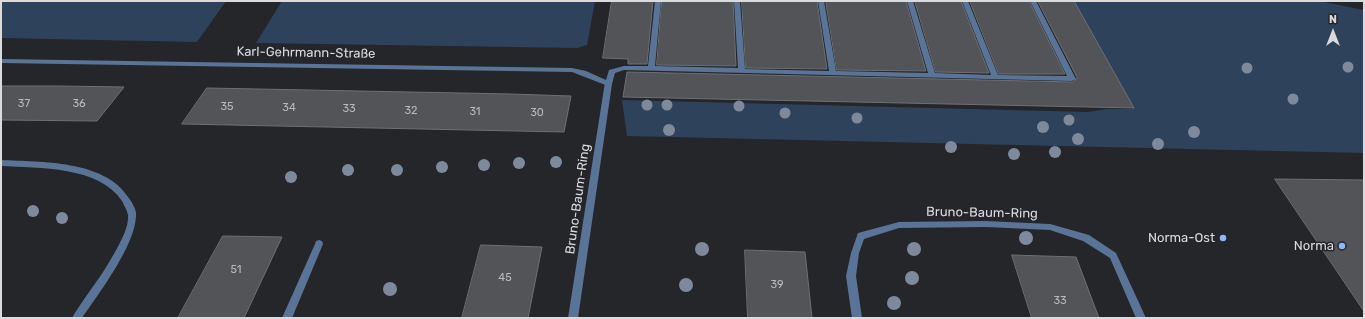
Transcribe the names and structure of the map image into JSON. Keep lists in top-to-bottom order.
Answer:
{
  "streets": {
    "street": ["Karl-Gehrmann-Straße", "Bruno-Baum-Ring"]
  },
  "crossings": [
    ["Karl-Gehrmann-Straße", "Bruno-Baum-Ring"]
  ],
  "places": ["Norma-Ost", "Norma"],
  "house_numbers": [
    "37",
    "36",
    "35",
    "34",
    "33",
    "32",
    "31",
    "30",
    "51",
    "45",
    "39",
    "33"
  ],
  "north": "top"
}
